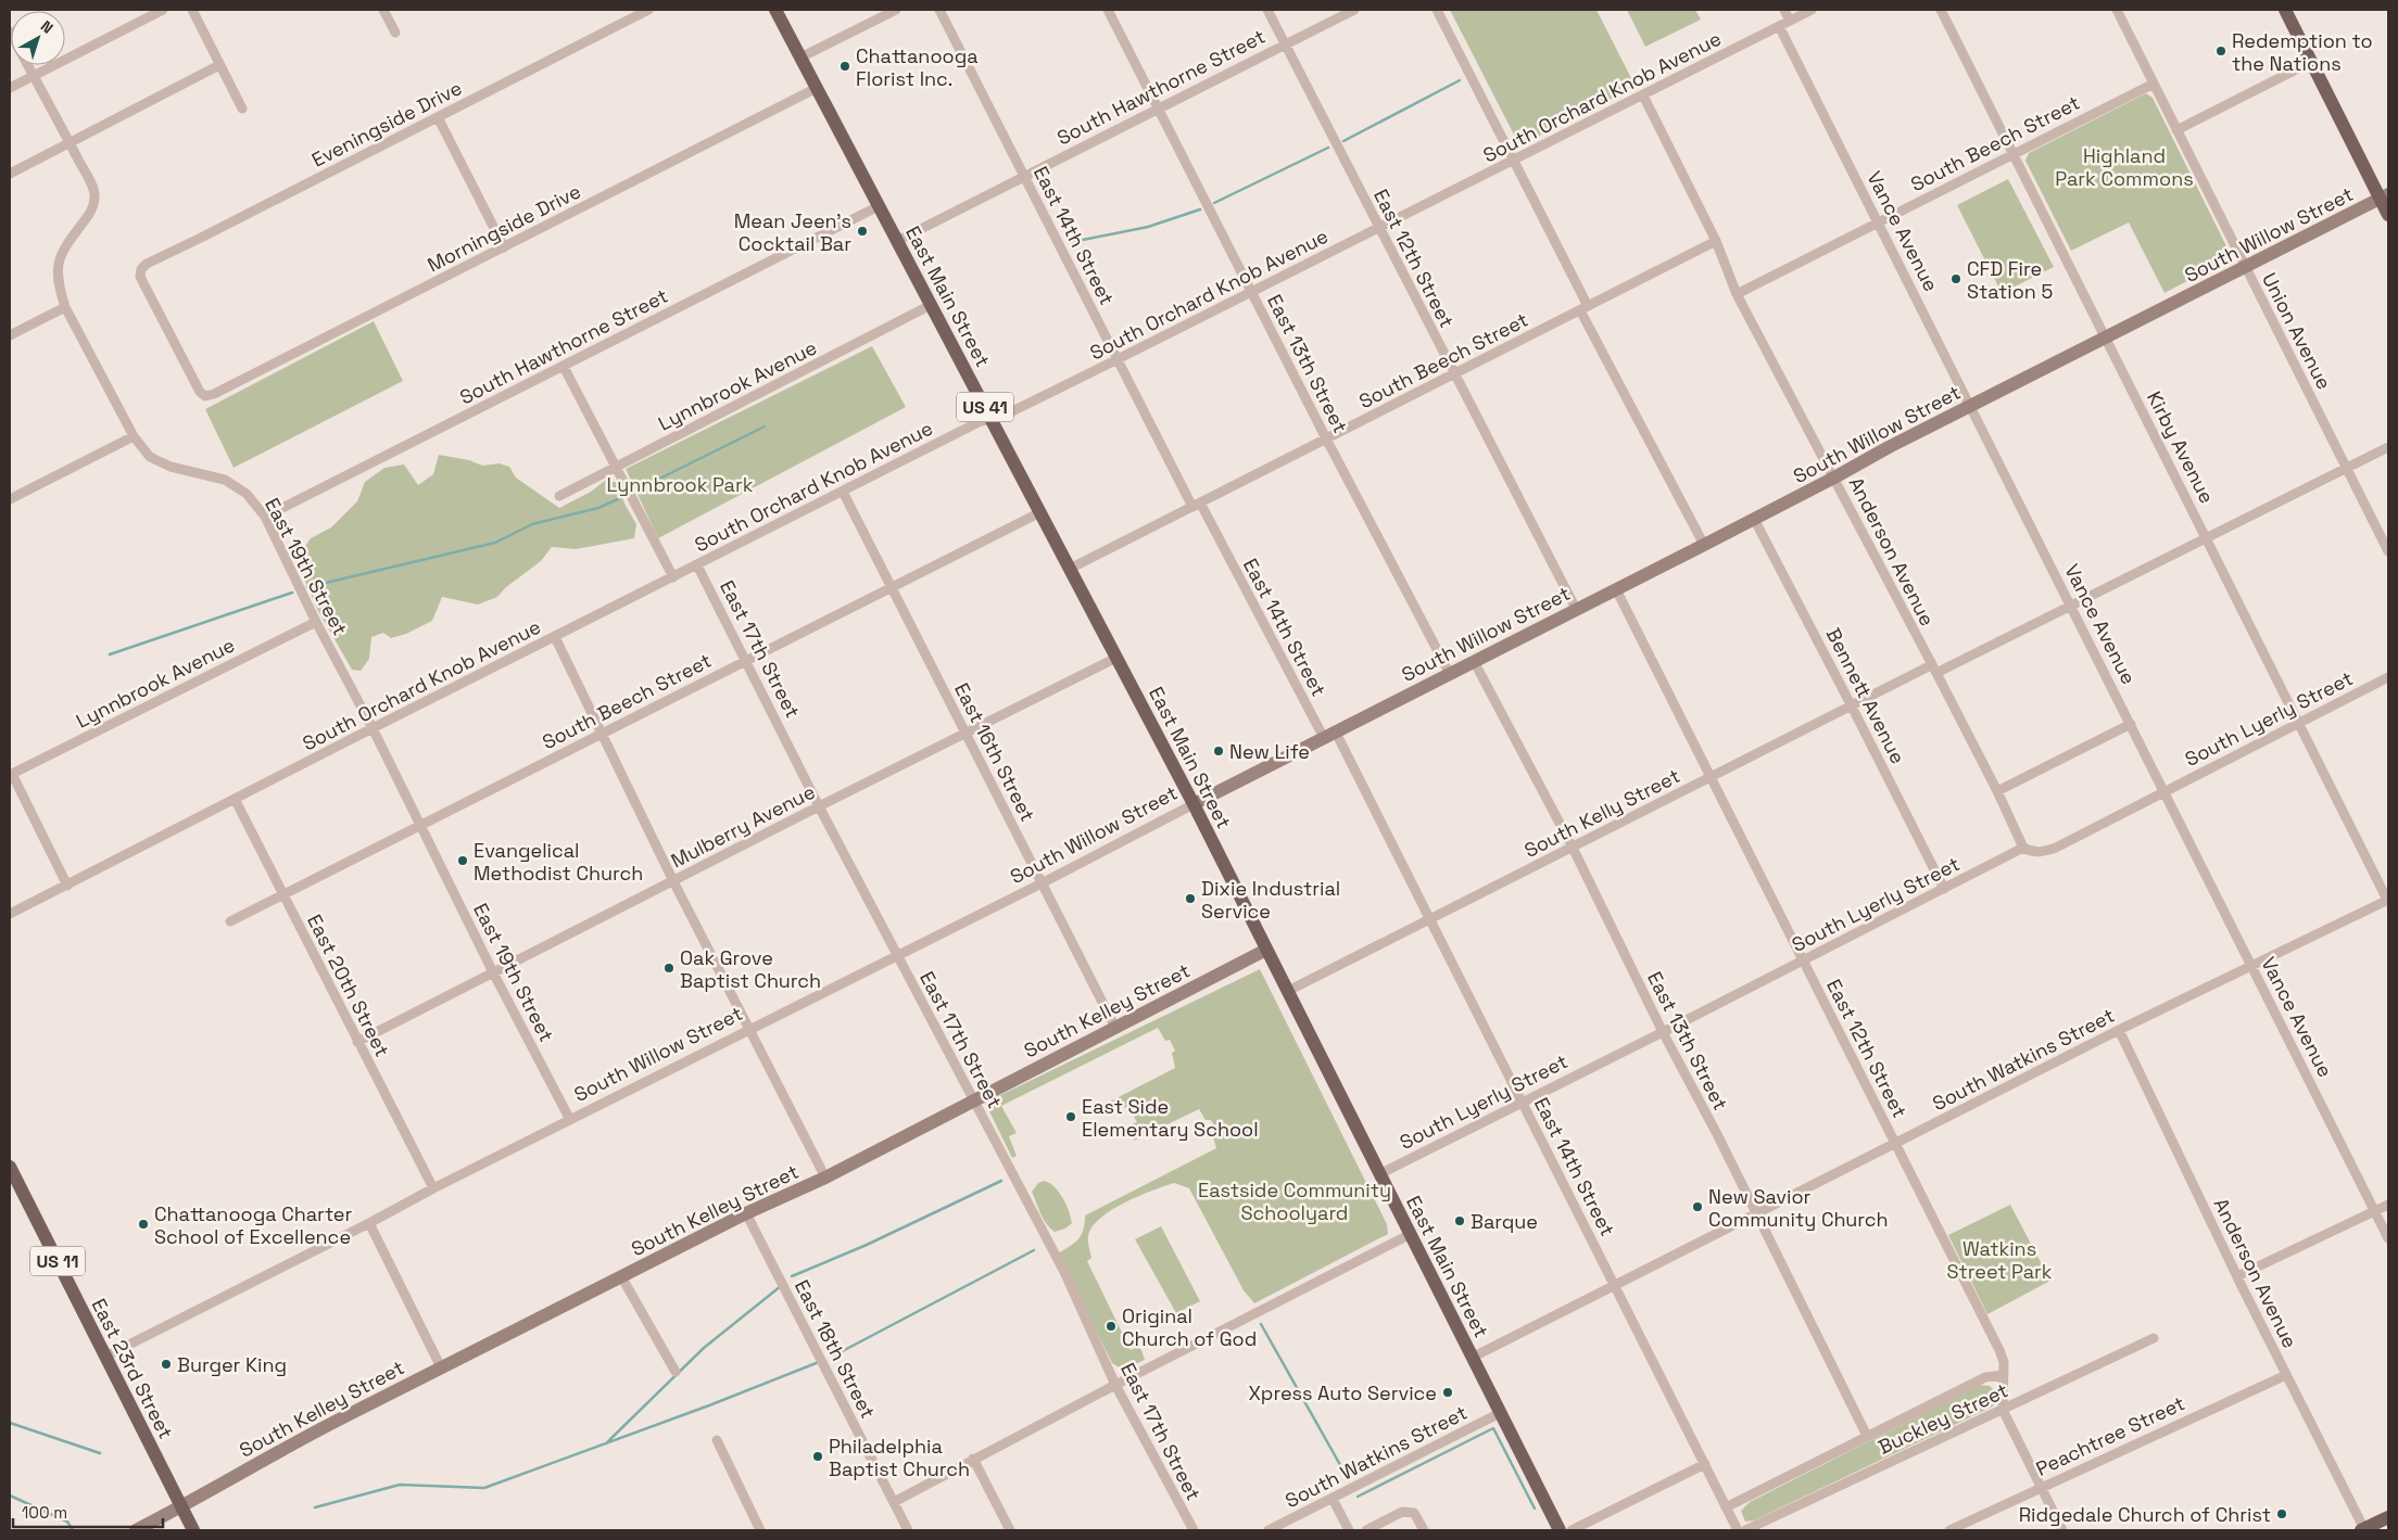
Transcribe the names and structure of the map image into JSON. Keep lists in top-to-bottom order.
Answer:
{
  "streets": {
    "main road": [
      "South Willow Street",
      "East Main Street",
      "US 41",
      "South Kelley Street",
      "US 11",
      "East 23rd Street"
    ],
    "street": [
      "South Hawthorne Street",
      "South Orchard Knob Avenue",
      "Eveningside Drive",
      "South Beech Street",
      "Morningside Drive",
      "Vance Avenue",
      "East 14th Street",
      "East 12th Street",
      "Union Avenue",
      "East 13th Street",
      "Lynnbrook Avenue",
      "Kirby Avenue",
      "Anderson Avenue",
      "East 19th Street",
      "East 17th Street",
      "Bennett Avenue",
      "South Lyerly Street",
      "East 16th Street",
      "South Kelly Street",
      "Mulberry Avenue",
      "East 20th Street",
      "South Watkins Street",
      "East 18th Street",
      "Buckley Street",
      "Peachtree Street"
    ]
  },
  "crossings": [
    ["South Hawthorne Street", "East 14th Street"],
    ["South Hawthorne Street", "East 12th Street"],
    ["South Hawthorne Street", "East Main Street"],
    ["South Hawthorne Street", "East 13th Street"],
    ["South Hawthorne Street", "East 19th Street"],
    ["South Orchard Knob Avenue", "Vance Avenue"],
    ["South Orchard Knob Avenue", "East 14th Street"],
    ["South Orchard Knob Avenue", "East 12th Street"],
    ["South Orchard Knob Avenue", "East Main Street"],
    ["South Orchard Knob Avenue", "East 13th Street"],
    ["South Orchard Knob Avenue", "Anderson Avenue"],
    ["South Orchard Knob Avenue", "East 19th Street"],
    ["South Orchard Knob Avenue", "East 17th Street"],
    ["South Orchard Knob Avenue", "East 16th Street"],
    ["South Orchard Knob Avenue", "East 20th Street"],
    ["Eveningside Drive", "Morningside Drive"],
    ["South Beech Street", "Vance Avenue"],
    ["South Beech Street", "East 14th Street"],
    ["South Beech Street", "East 12th Street"],
    ["South Beech Street", "East Main Street"],
    ["South Beech Street", "Union Avenue"],
    ["South Beech Street", "East 13th Street"],
    ["South Beech Street", "Kirby Avenue"],
    ["South Beech Street", "Anderson Avenue"],
    ["South Beech Street", "East 19th Street"],
    ["South Beech Street", "East 17th Street"],
    ["South Beech Street", "East 16th Street"],
    ["South Beech Street", "East 20th Street"],
    ["Morningside Drive", "East Main Street"],
    ["Vance Avenue", "South Willow Street"],
    ["Vance Avenue", "South Lyerly Street"],
    ["Vance Avenue", "South Kelly Street"],
    ["Vance Avenue", "South Watkins Street"],
    ["South Willow Street", "East 14th Street"],
    ["South Willow Street", "East 12th Street"],
    ["South Willow Street", "East Main Street"],
    ["South Willow Street", "Union Avenue"],
    ["South Willow Street", "East 13th Street"],
    ["South Willow Street", "Kirby Avenue"],
    ["South Willow Street", "Anderson Avenue"],
    ["South Willow Street", "East 19th Street"],
    ["South Willow Street", "East 17th Street"],
    ["South Willow Street", "Bennett Avenue"],
    ["South Willow Street", "East 16th Street"],
    ["South Willow Street", "East 20th Street"],
    ["South Willow Street", "East 23rd Street"],
    ["East 14th Street", "South Lyerly Street"],
    ["East 14th Street", "South Kelly Street"],
    ["East 14th Street", "South Watkins Street"],
    ["East 14th Street", "Buckley Street"],
    ["East 12th Street", "South Lyerly Street"],
    ["East 12th Street", "South Kelly Street"],
    ["East 12th Street", "South Watkins Street"],
    ["East 12th Street", "Buckley Street"],
    ["East 12th Street", "Peachtree Street"],
    ["East Main Street", "Lynnbrook Avenue"],
    ["East Main Street", "South Lyerly Street"],
    ["East Main Street", "South Kelly Street"],
    ["East Main Street", "Mulberry Avenue"],
    ["East Main Street", "South Kelley Street"],
    ["East Main Street", "South Watkins Street"],
    ["Union Avenue", "South Kelly Street"],
    ["East 13th Street", "South Lyerly Street"],
    ["East 13th Street", "South Kelly Street"],
    ["East 13th Street", "South Watkins Street"],
    ["East 13th Street", "Buckley Street"],
    ["Lynnbrook Avenue", "East 19th Street"],
    ["Kirby Avenue", "South Lyerly Street"],
    ["Kirby Avenue", "South Kelly Street"],
    ["Kirby Avenue", "South Watkins Street"],
    ["Anderson Avenue", "South Lyerly Street"],
    ["Anderson Avenue", "South Kelly Street"],
    ["Anderson Avenue", "South Watkins Street"],
    ["Anderson Avenue", "Peachtree Street"],
    ["East 19th Street", "Mulberry Avenue"],
    ["East 17th Street", "Mulberry Avenue"],
    ["East 17th Street", "South Kelley Street"],
    ["Bennett Avenue", "South Lyerly Street"],
    ["Bennett Avenue", "South Kelly Street"],
    ["East 16th Street", "Mulberry Avenue"],
    ["East 16th Street", "South Kelley Street"],
    ["Mulberry Avenue", "East 20th Street"],
    ["South Kelley Street", "East 18th Street"],
    ["South Kelley Street", "East 23rd Street"]
  ],
  "parks": [
    "Highland Park Commons",
    "Lynnbrook Park",
    "Eastside Community Schoolyard",
    "Watkins Street Park"
  ],
  "places": [
    "Redemption to the Nations",
    "Chattanooga Florist Inc.",
    "Mean Jeen's Cocktail Bar",
    "CFD Fire Station 5",
    "New Life",
    "Evangelical Methodist Church",
    "Dixie Industrial Service",
    "Oak Grove Baptist Church",
    "East Side Elementary School",
    "New Savior Community Church",
    "Barque",
    "Chattanooga Charter School of Excellence",
    "Original Church of God",
    "Burger King",
    "Xpress Auto Service",
    "Philadelphia Baptist Church",
    "Ridgedale Church of Christ"
  ],
  "scale_bar": "100 m",
  "north": "top right"
}
